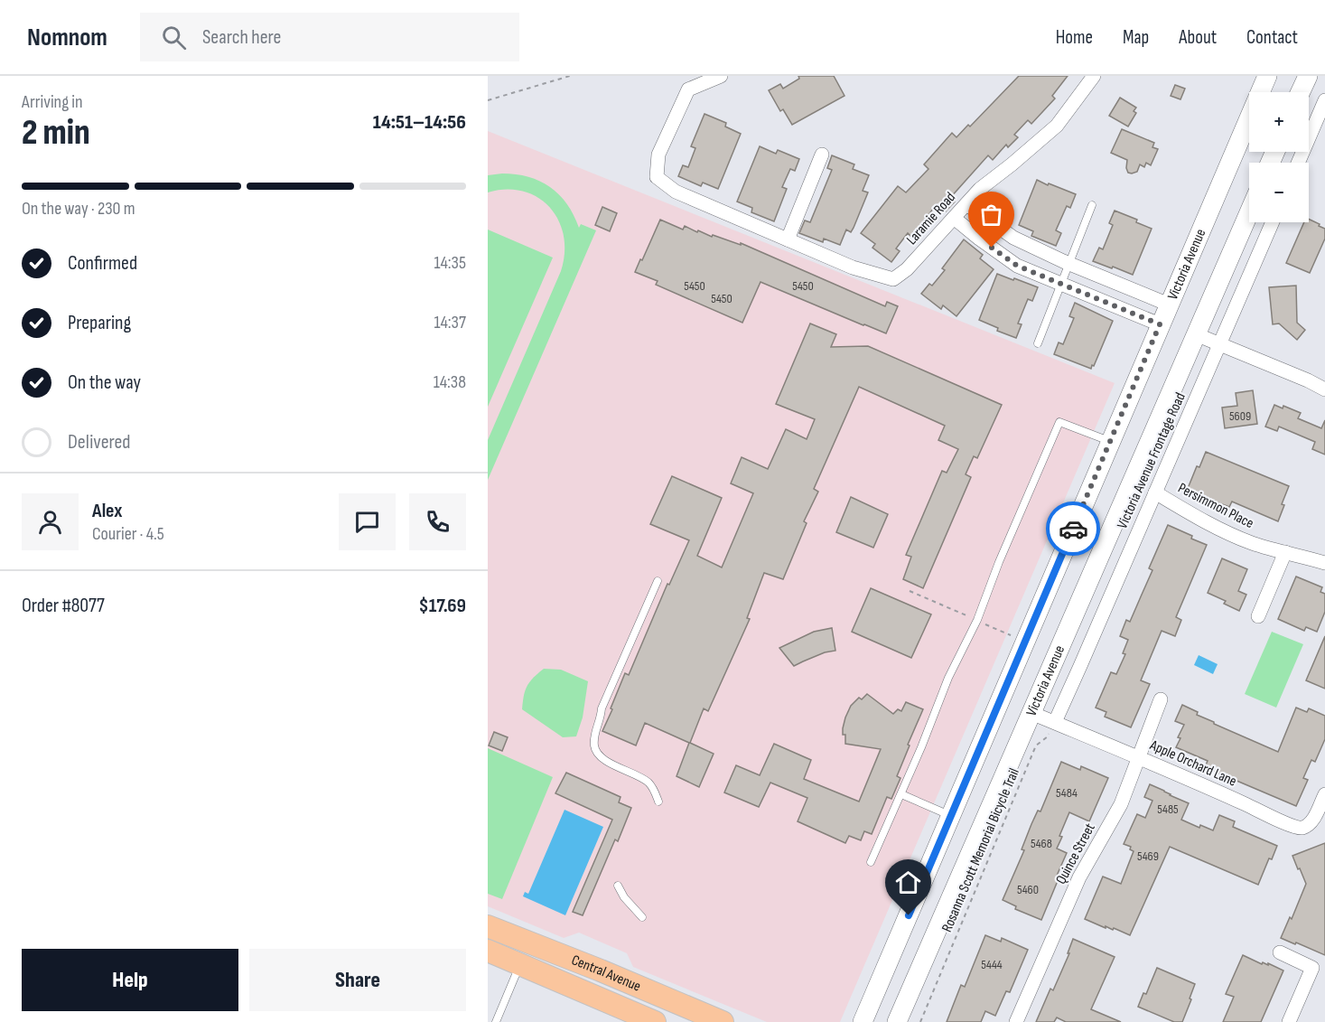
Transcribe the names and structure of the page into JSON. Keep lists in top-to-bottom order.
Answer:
{
  "streets": {
    "main road": ["Victoria Avenue", "Central Avenue"],
    "street": [
      "Laramie Road",
      "Victoria Avenue Frontage Road",
      "Persimmon Place",
      "Apple Orchard Lane",
      "Quince Street"
    ],
    "path": ["Rosanna Scott Memorial Bicycle Trail"]
  },
  "crossings": [
    ["Victoria Avenue", "Apple Orchard Lane"],
    ["Victoria Avenue Frontage Road", "Persimmon Place"],
    ["Victoria Avenue Frontage Road", "Apple Orchard Lane"],
    ["Victoria Avenue Frontage Road", "Rosanna Scott Memorial Bicycle Trail"],
    ["Apple Orchard Lane", "Rosanna Scott Memorial Bicycle Trail"],
    ["Apple Orchard Lane", "Quince Street"]
  ],
  "house_numbers": [
    "5450",
    "5450",
    "5450",
    "5609",
    "5484",
    "5485",
    "5468",
    "5469",
    "5460",
    "5444"
  ],
  "page": {
    "header": "Nomnom",
    "search": "Search here",
    "nav": [
      "Home",
      "Map",
      "About",
      "Contact"
    ],
    "heading": ["2 min", "Arriving in", "14:51–14:56"],
    "panel": [
      "Alex",
      "Courier · 4.5",
      "Order #8077",
      "$17.69"
    ],
    "map_buttons": ["+", "−"],
    "bar": "On the way · 230 m",
    "list": [
      ["Confirmed", "14:35"],
      ["Preparing", "14:37"],
      ["On the way", "14:38"],
      "Delivered"
    ],
    "buttons": ["Help", "Share"]
  }
}
